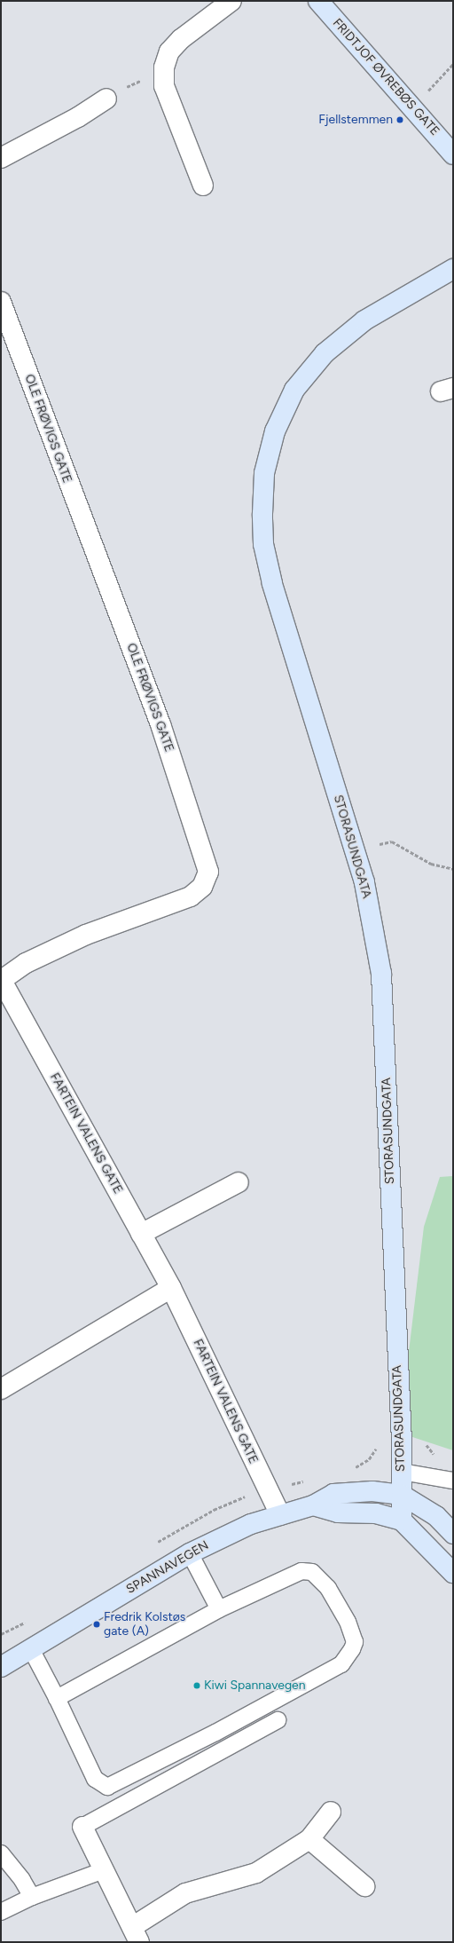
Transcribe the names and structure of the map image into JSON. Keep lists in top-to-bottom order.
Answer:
{
  "streets": {
    "main road": ["FRIDTJOF ØVREBØS GATE", "STORASUNDGATA", "SPANNAVEGEN"],
    "street": ["OLE FRØVIGS GATE", "FARTEIN VALENS GATE"]
  },
  "crossings": [
    ["OLE FRØVIGS GATE", "FARTEIN VALENS GATE"],
    ["STORASUNDGATA", "SPANNAVEGEN"],
    ["FARTEIN VALENS GATE", "SPANNAVEGEN"]
  ],
  "places": ["Fjellstemmen", "Fredrik Kolstøs gate (A)", "Kiwi Spannavegen"]
}
